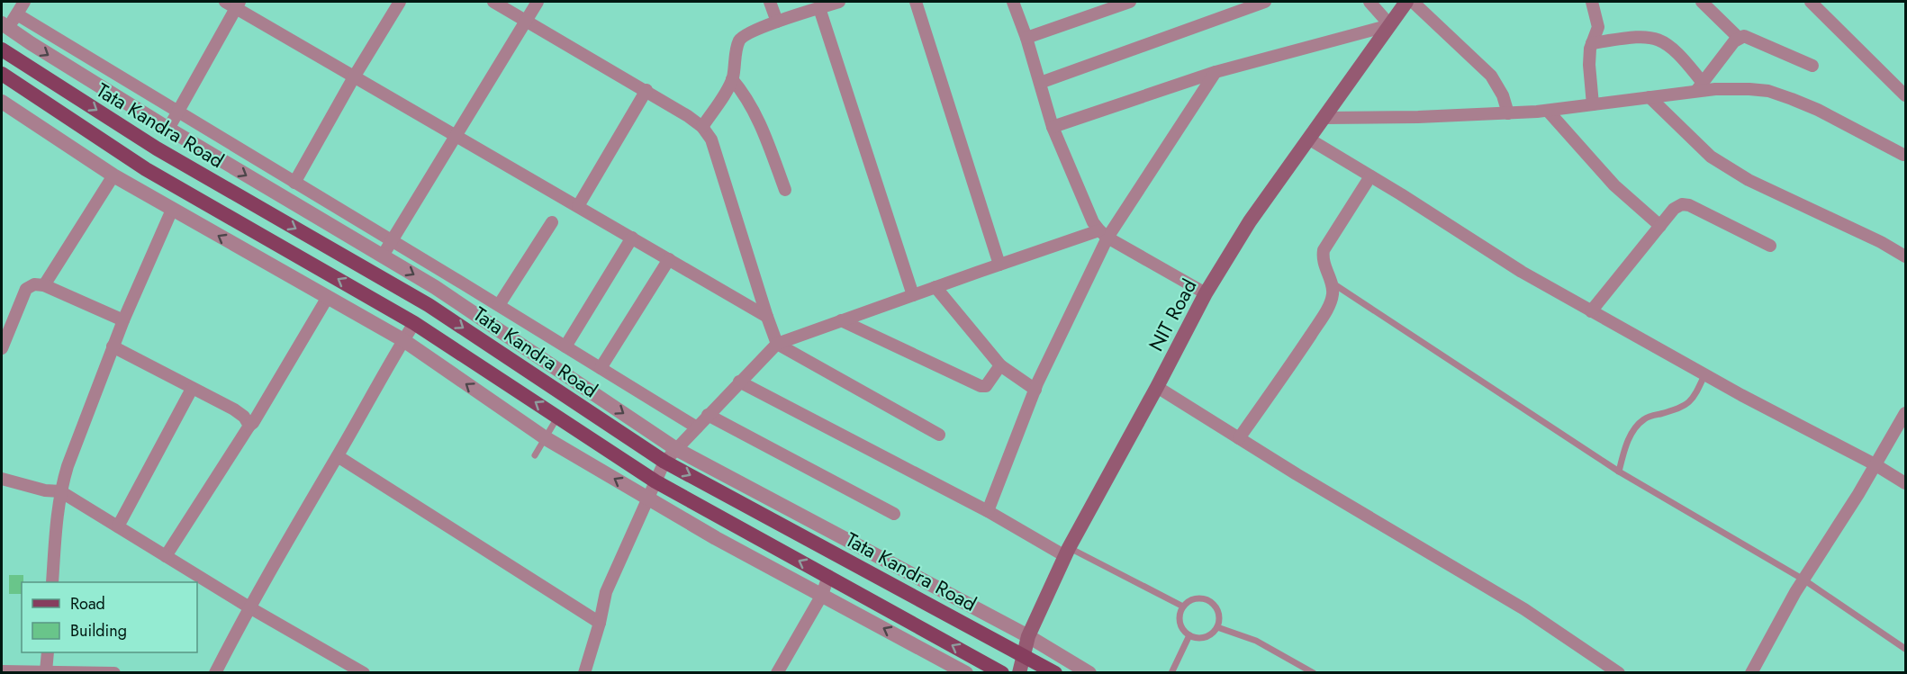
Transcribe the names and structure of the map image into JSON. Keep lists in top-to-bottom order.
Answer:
{
  "streets": {
    "main road": ["Tata Kandra Road", "NIT Road"]
  },
  "crossings": [
    ["Tata Kandra Road", "NIT Road"]
  ],
  "legend": ["Road", "Building"]
}
